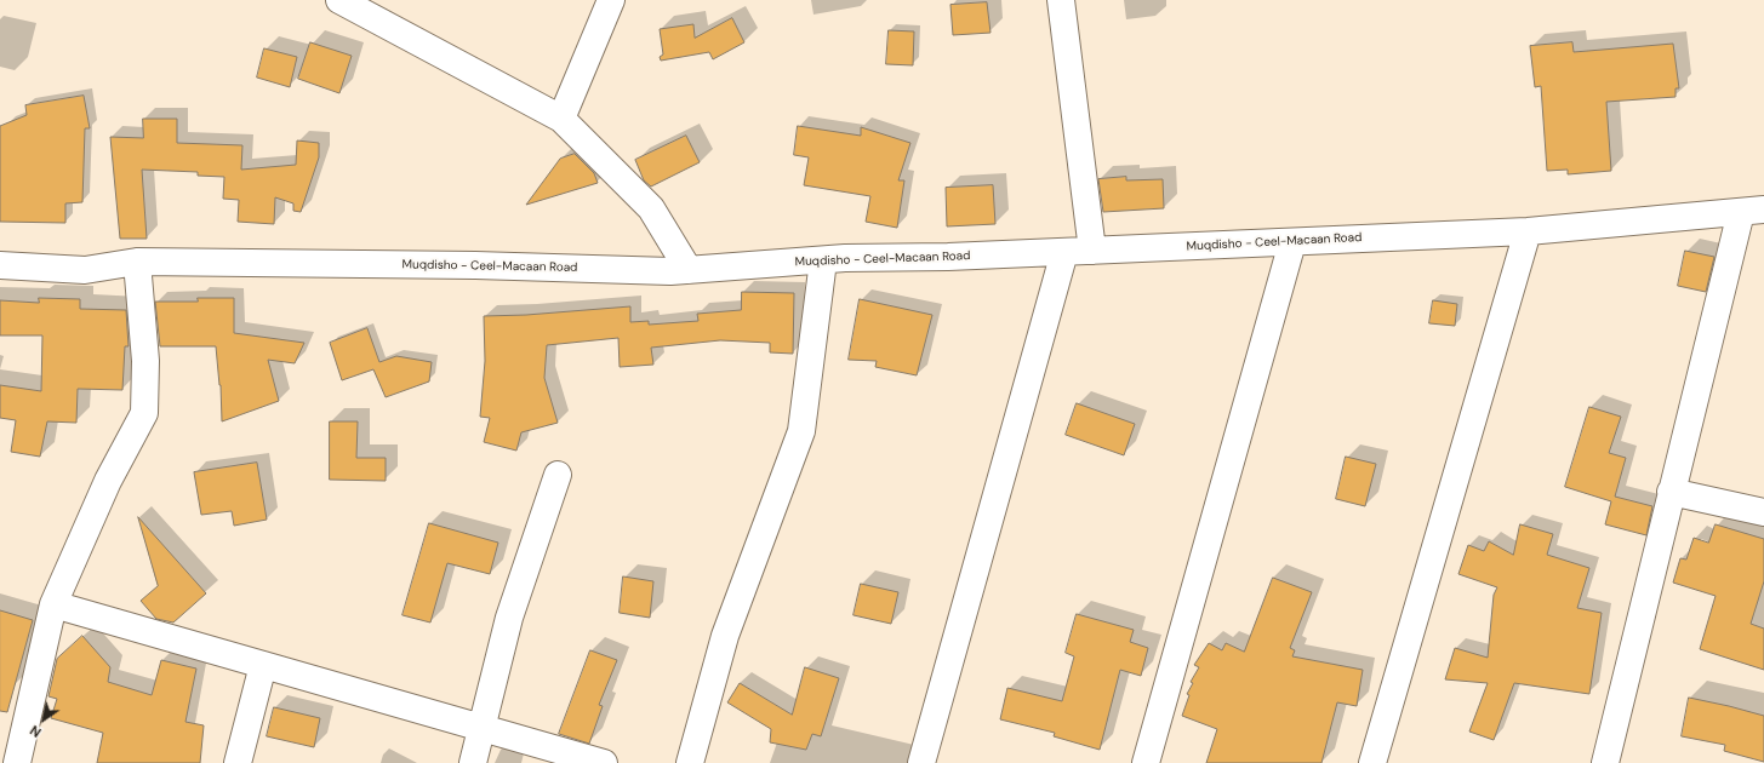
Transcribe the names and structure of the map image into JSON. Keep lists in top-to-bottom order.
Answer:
{
  "streets": {
    "street": ["Muqdisho - Ceel-Macaan Road"]
  },
  "north": "bottom left"
}
